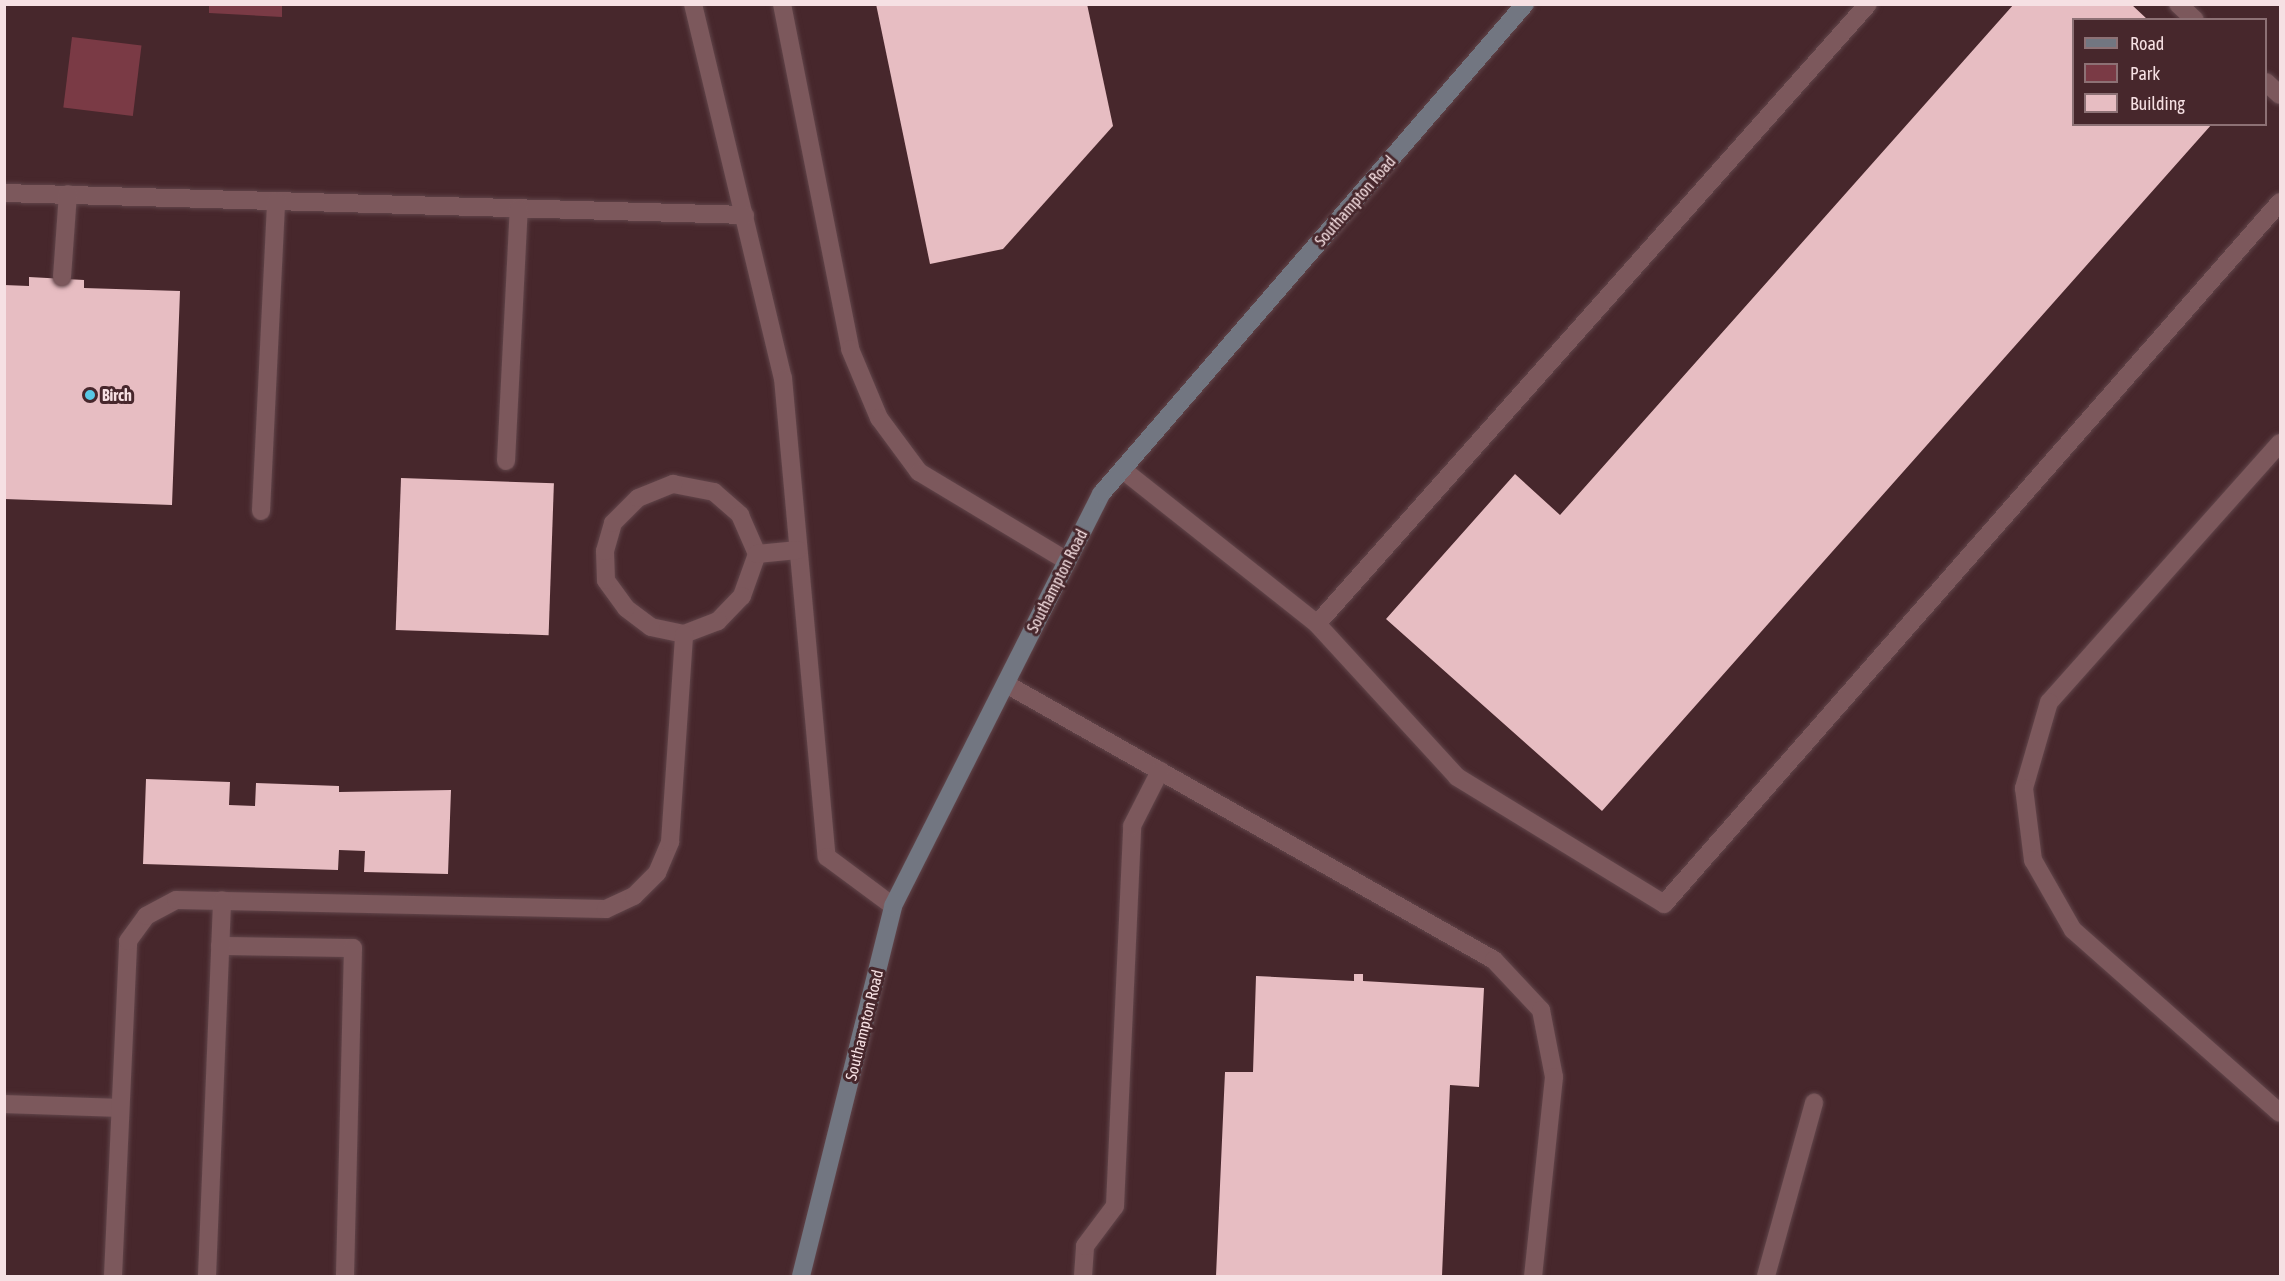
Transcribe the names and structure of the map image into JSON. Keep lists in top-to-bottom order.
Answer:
{
  "streets": {
    "street": ["Southampton Road"]
  },
  "places": ["Birch"],
  "legend": ["Road", "Park", "Building"]
}
